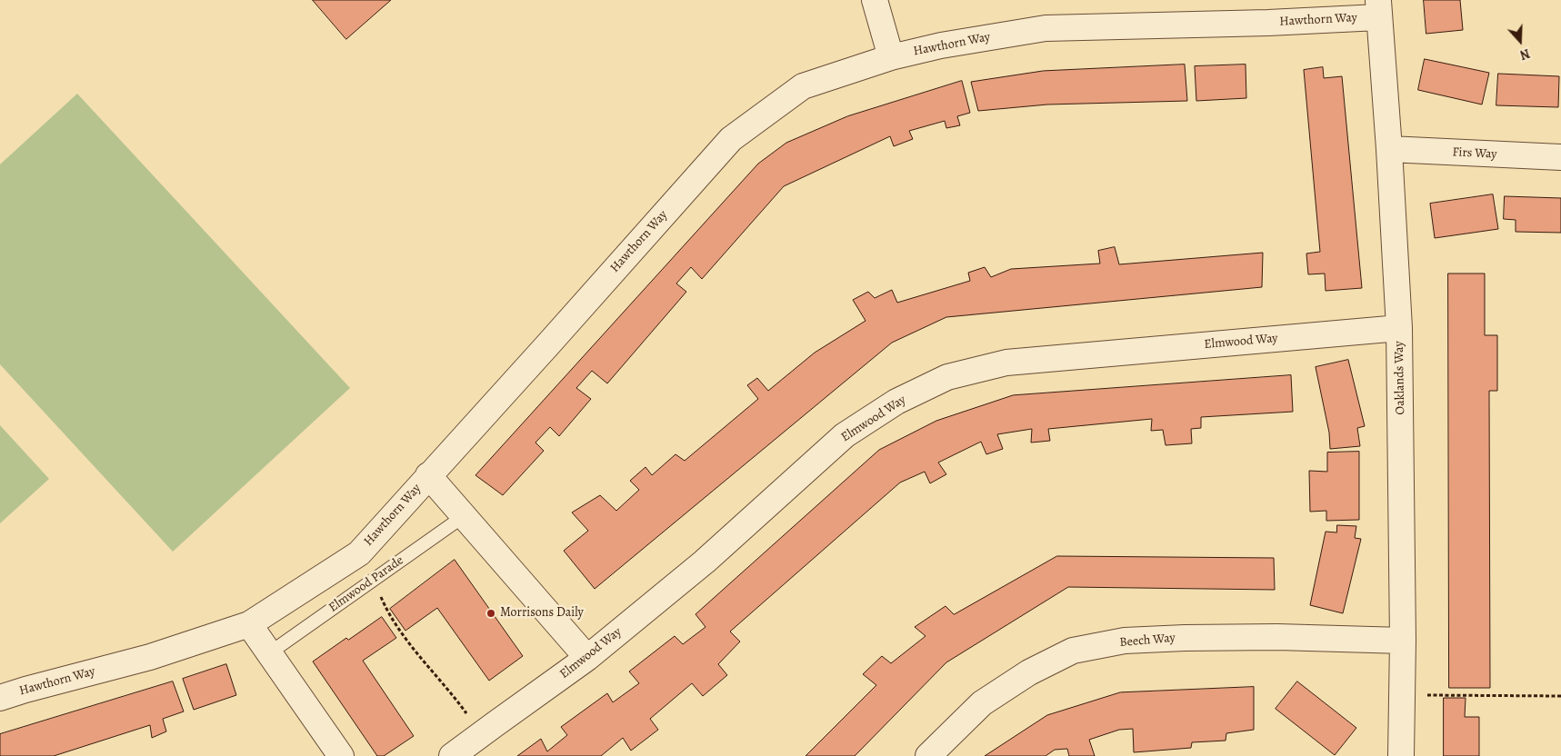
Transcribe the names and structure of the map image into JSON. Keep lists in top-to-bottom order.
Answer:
{
  "streets": {
    "street": [
      "Hawthorn Way",
      "Firs Way",
      "Elmwood Way",
      "Oaklands Way",
      "Beech Way"
    ],
    "lane": ["Elmwood Parade"]
  },
  "crossings": [
    ["Hawthorn Way", "Oaklands Way"],
    ["Firs Way", "Oaklands Way"],
    ["Elmwood Way", "Oaklands Way"],
    ["Oaklands Way", "Beech Way"]
  ],
  "places": ["Morrisons Daily"],
  "north": "bottom"
}
